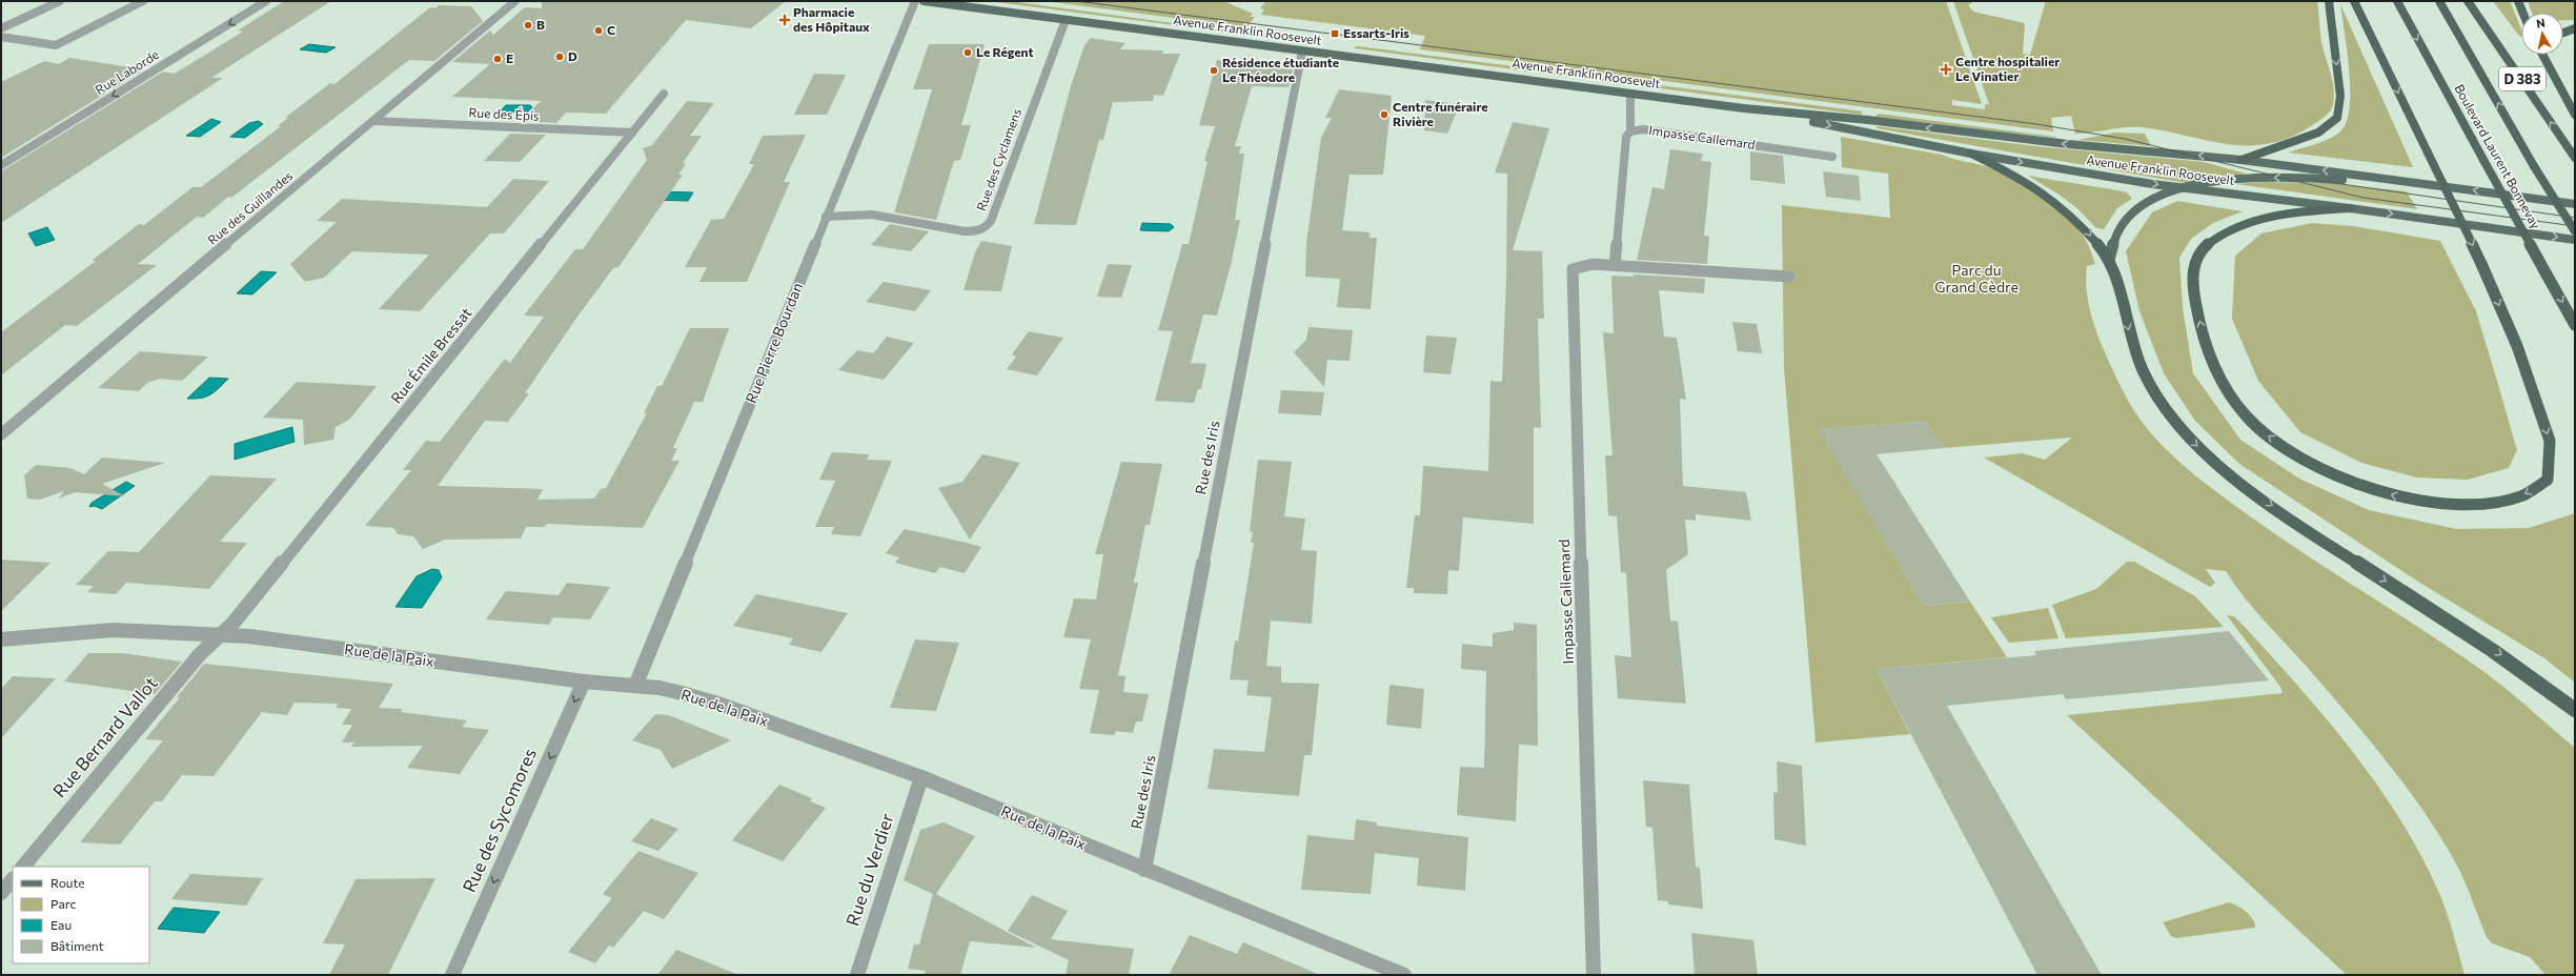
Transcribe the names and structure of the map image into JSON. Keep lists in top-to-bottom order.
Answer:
{
  "streets": {
    "highway": ["D 383", "Boulevard Laurent Bonnevay"],
    "main road": ["Avenue Franklin Roosevelt"],
    "street": [
      "Rue Laborde",
      "Rue des Épis",
      "Impasse Callemard",
      "Rue des Cyclamens",
      "Rue des Guillandes",
      "Rue Pierre Bourdan",
      "Rue Émile Bressat",
      "Rue des Iris",
      "Rue de la Paix",
      "Rue Bernard Vallot",
      "Rue des Sycomores",
      "Rue du Verdier"
    ]
  },
  "crossings": [
    ["Avenue Franklin Roosevelt", "Rue des Cyclamens"],
    ["Avenue Franklin Roosevelt", "Rue des Iris"],
    ["Rue des Épis", "Rue des Guillandes"],
    ["Rue des Épis", "Rue Émile Bressat"],
    ["Rue des Cyclamens", "Rue Pierre Bourdan"],
    ["Rue Pierre Bourdan", "Rue de la Paix"],
    ["Rue Émile Bressat", "Rue de la Paix"],
    ["Rue Émile Bressat", "Rue Bernard Vallot"],
    ["Rue des Iris", "Rue de la Paix"],
    ["Rue de la Paix", "Rue Bernard Vallot"],
    ["Rue de la Paix", "Rue des Sycomores"],
    ["Rue de la Paix", "Rue du Verdier"]
  ],
  "one_way": ["Rue des Sycomores"],
  "parks": ["Parc du Grand Cèdre"],
  "places": {
    "health": ["Pharmacie des Hôpitaux", "Centre hospitalier Le Vinatier"],
    "other": [
      "B",
      "C",
      "Le Régent",
      "D",
      "E",
      "Résidence étudiante Le Théodore",
      "Centre funéraire Rivière"
    ],
    "transit": ["Essarts-Iris"]
  },
  "legend": [
    "Route",
    "Parc",
    "Eau",
    "Bâtiment"
  ],
  "north": "top"
}
